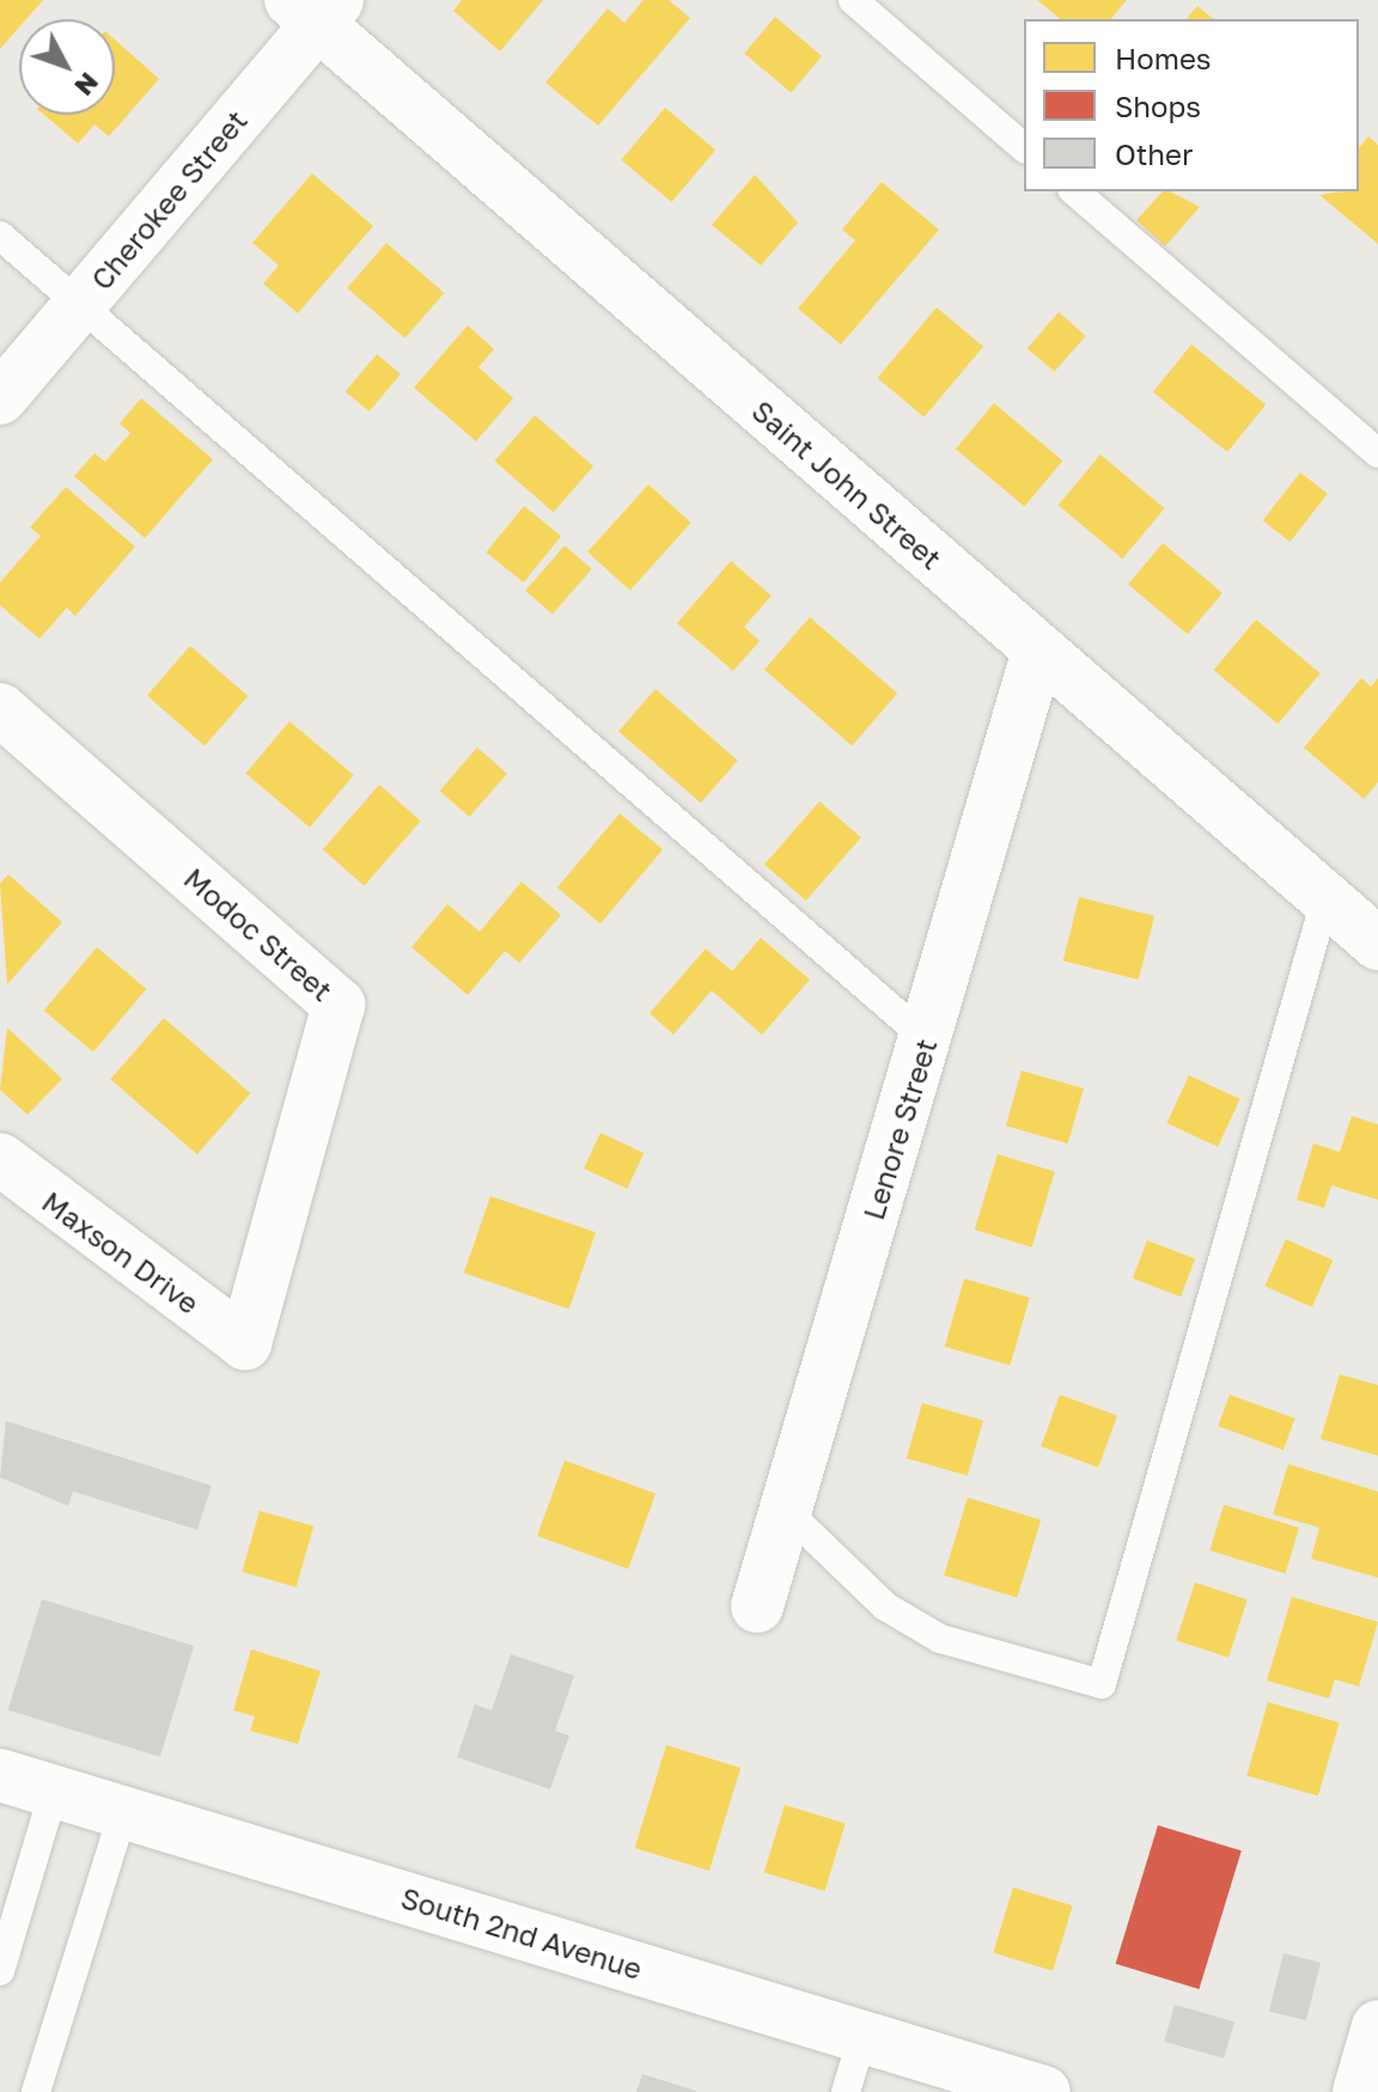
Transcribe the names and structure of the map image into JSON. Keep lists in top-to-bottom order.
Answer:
{
  "streets": {
    "street": [
      "Cherokee Street",
      "Saint John Street",
      "Modoc Street",
      "Lenore Street",
      "Maxson Drive",
      "South 2nd Avenue"
    ]
  },
  "crossings": [
    ["Cherokee Street", "Saint John Street"],
    ["Saint John Street", "Lenore Street"],
    ["Modoc Street", "Maxson Drive"]
  ],
  "legend": ["Homes", "Shops", "Other"],
  "north": "bottom right"
}
